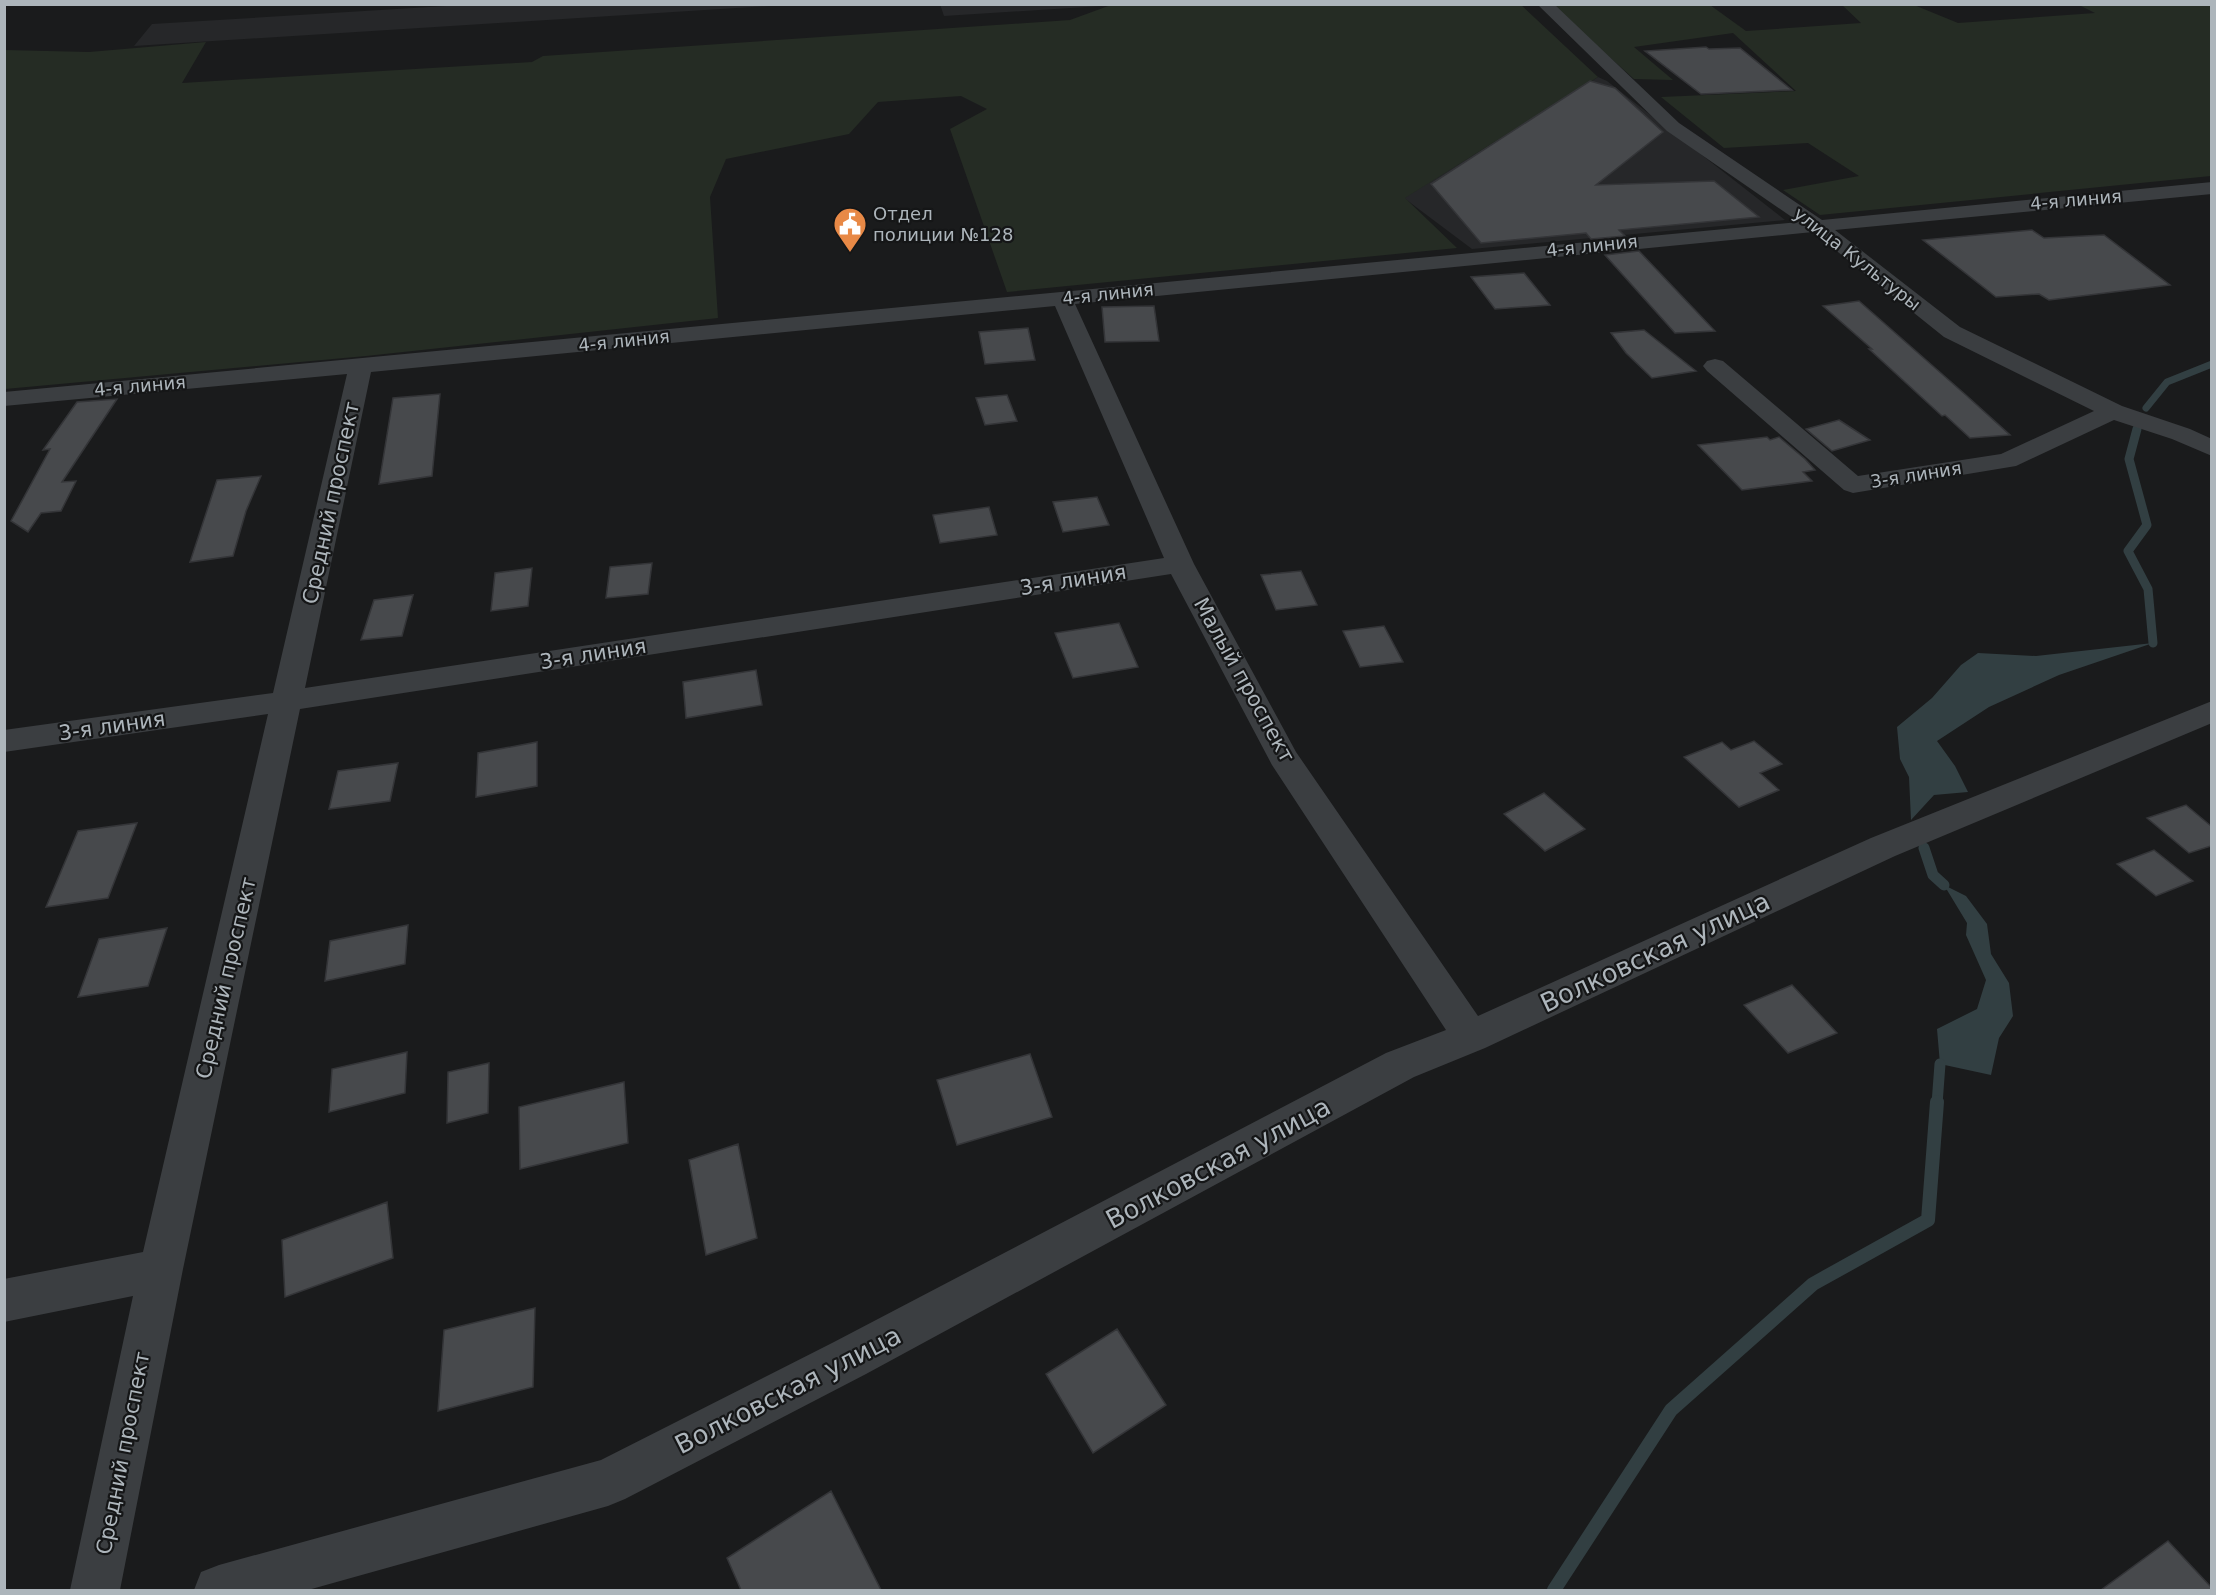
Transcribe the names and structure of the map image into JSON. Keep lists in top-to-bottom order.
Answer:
{
  "streets": {
    "street": [
      "4-я линия",
      "улица Культуры",
      "3-я линия",
      "Средний проспект",
      "Малый проспект",
      "Волковская улица"
    ]
  },
  "crossings": [
    ["4-я линия", "улица Культуры"],
    ["4-я линия", "Средний проспект"],
    ["4-я линия", "Малый проспект"],
    ["улица Культуры", "3-я линия"],
    ["3-я линия", "Средний проспект"],
    ["3-я линия", "Малый проспект"],
    ["Малый проспект", "Волковская улица"]
  ],
  "places": {
    "public building": ["Отдел полиции №128"]
  }
}
